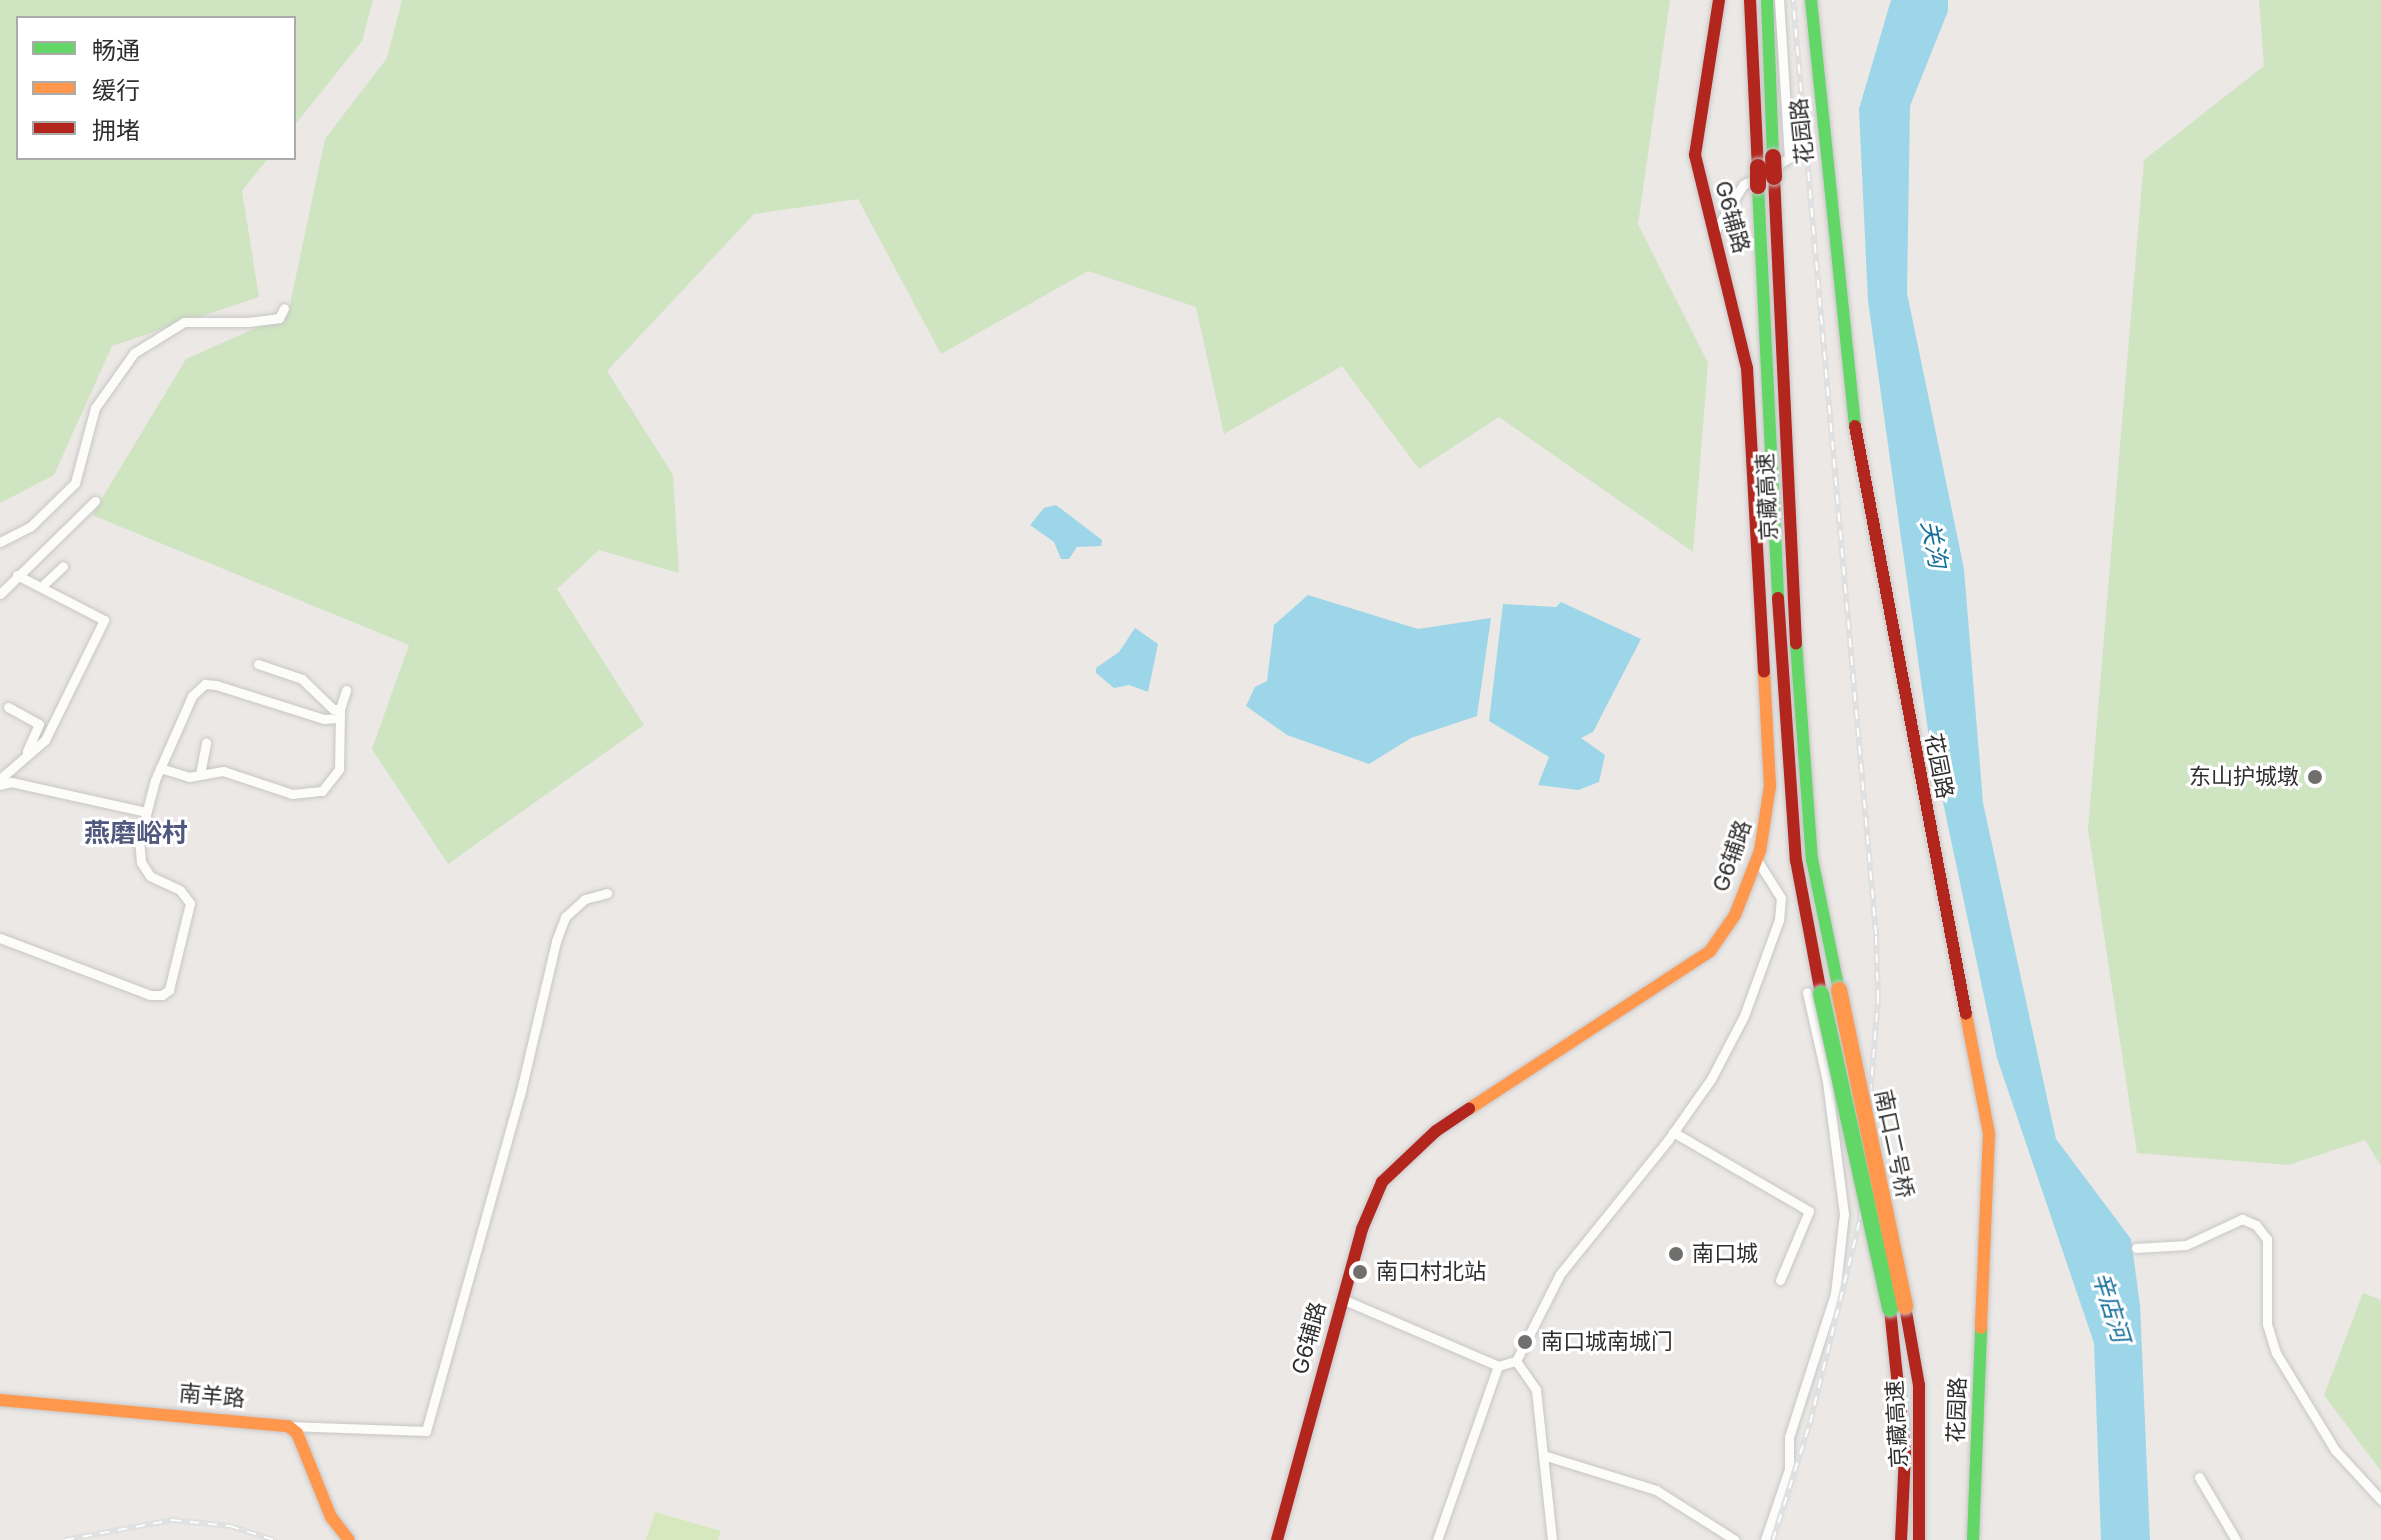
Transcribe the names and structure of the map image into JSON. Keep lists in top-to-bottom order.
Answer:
{
  "streets": {
    "main road": [
      "花园路",
      "G6辅路",
      "京藏高速",
      "南口二号桥",
      "南羊路"
    ]
  },
  "crossings": [
    ["京藏高速", "南口二号桥"]
  ],
  "districts": ["燕磨峪村"],
  "water": ["关沟", "辛店河"],
  "places": [
    "东山护城墩",
    "南口城",
    "南口村北站",
    "南口城南城门"
  ],
  "legend": ["畅通", "缓行", "拥堵"]
}
